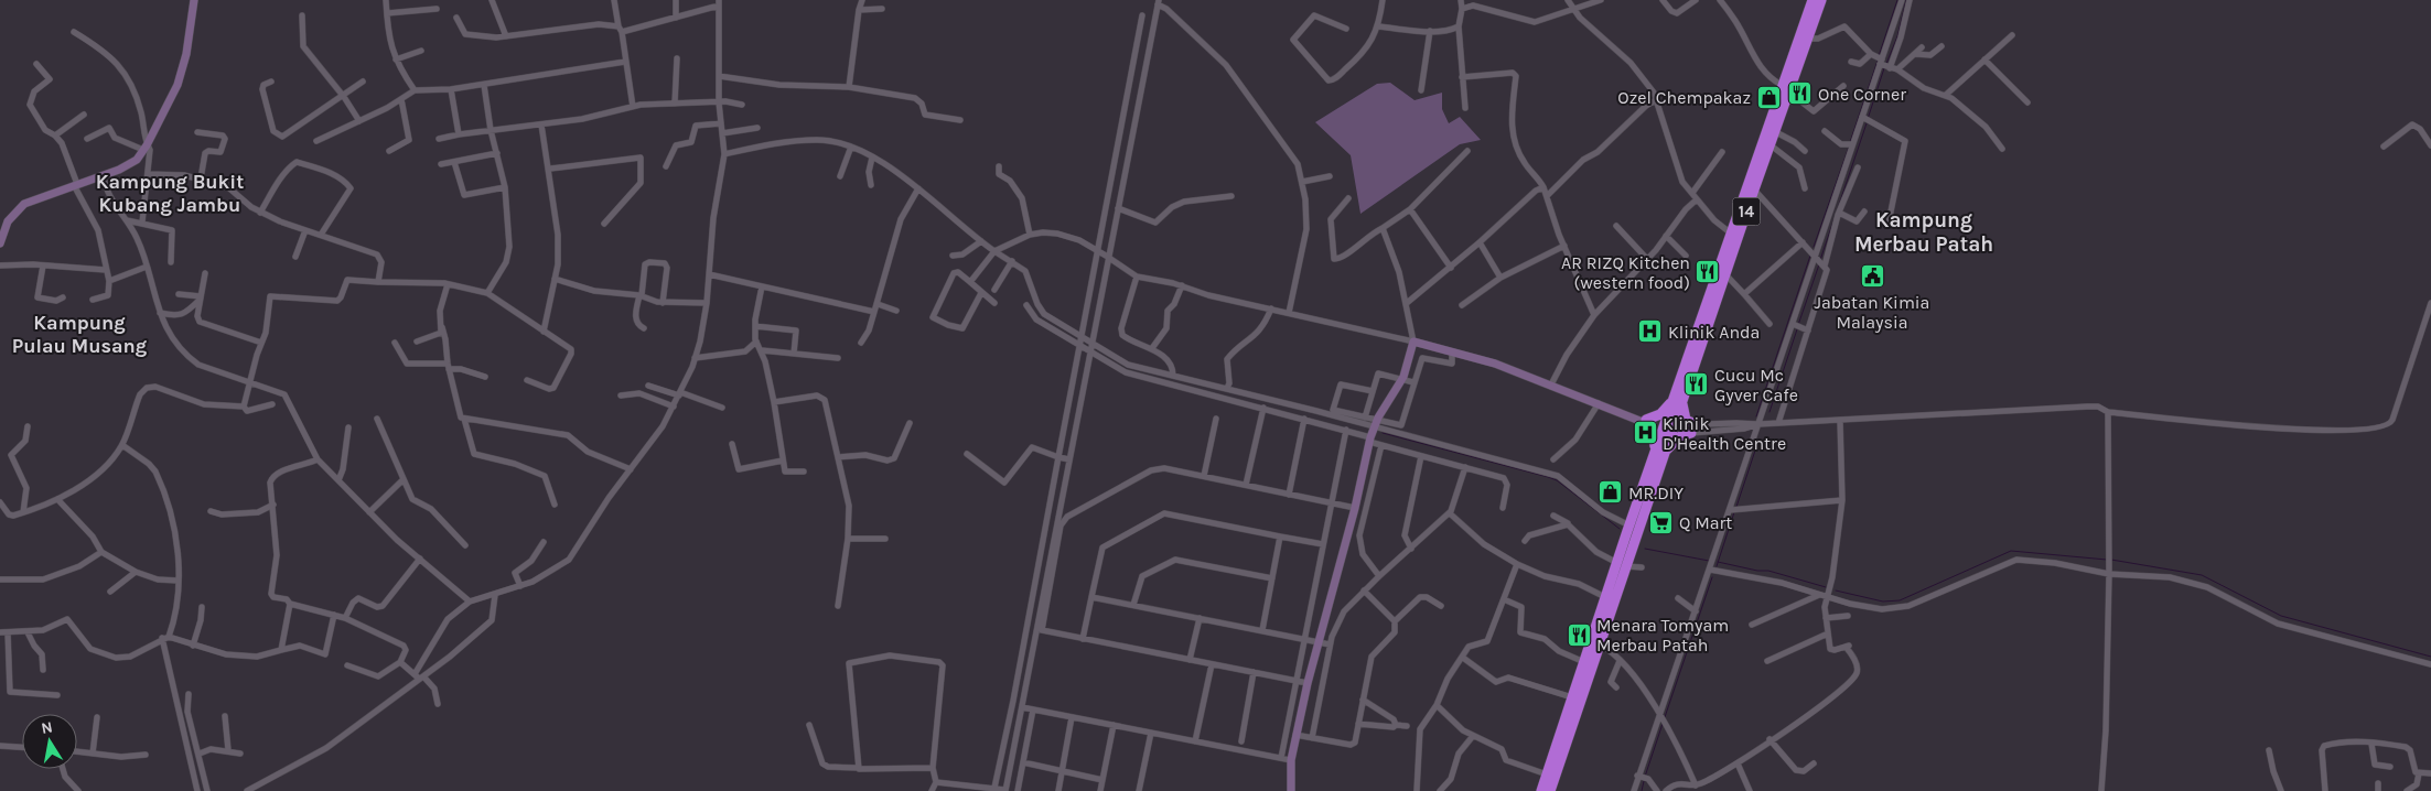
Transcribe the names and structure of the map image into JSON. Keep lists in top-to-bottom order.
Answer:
{
  "streets": {
    "highway": ["14"]
  },
  "districts": ["Kampung Bukit Kubang Jambu", "Kampung Merbau Patah", "Kampung Pulau Musang"],
  "places": {
    "restaurant": [
      "One Corner",
      "AR RIZQ Kitchen (western food)",
      "Cucu Mc Gyver Cafe",
      "Menara Tomyam Merbau Patah"
    ],
    "shop": ["Ozel Chempakaz", "MR.DIY"],
    "public building": ["Jabatan Kimia Malaysia"],
    "hospital": ["Klinik Anda", "Klinik D'Health Centre"],
    "supermarket": ["Q Mart"]
  },
  "north": "top"
}
